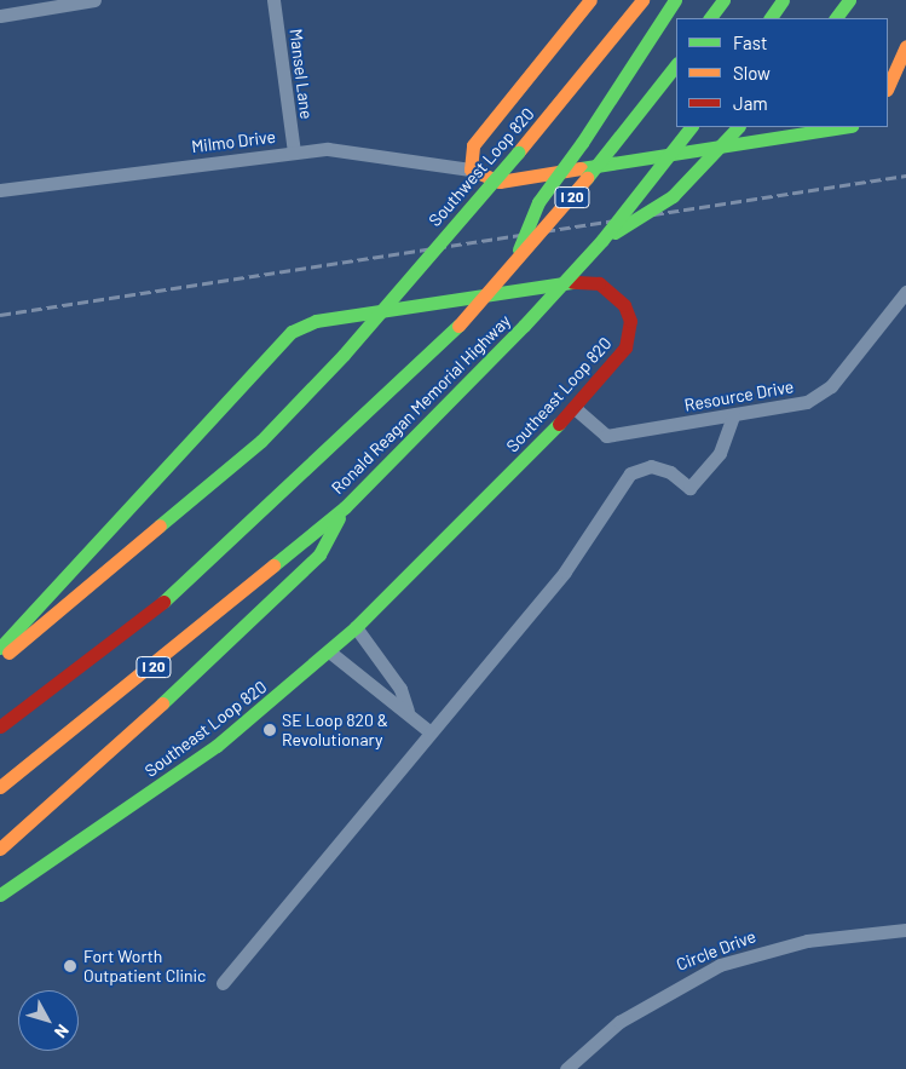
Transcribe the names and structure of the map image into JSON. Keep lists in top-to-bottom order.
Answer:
{
  "streets": {
    "main road": [
      "Southwest Loop 820",
      "I 20",
      "Southeast Loop 820",
      "Ronald Reagan Memorial Highway"
    ],
    "street": [
      "Mansel Lane",
      "Milmo Drive",
      "Resource Drive",
      "Circle Drive"
    ]
  },
  "crossings": [
    ["Mansel Lane", "Milmo Drive"],
    ["Southeast Loop 820", "Resource Drive"]
  ],
  "places": ["SE Loop 820 & Revolutionary", "Fort Worth Outpatient Clinic"],
  "legend": ["Fast", "Slow", "Jam"],
  "north": "bottom right"
}
